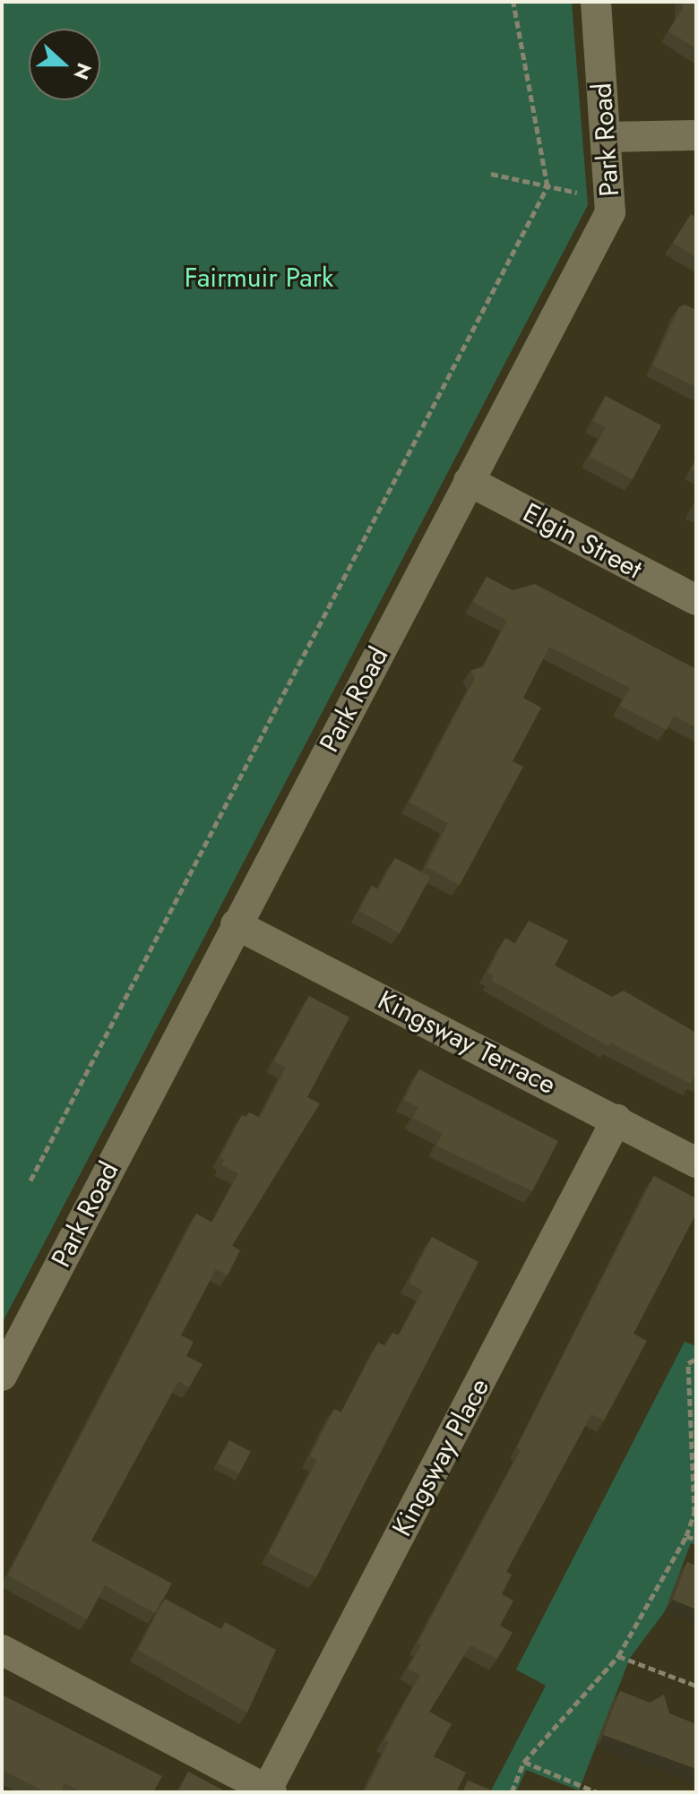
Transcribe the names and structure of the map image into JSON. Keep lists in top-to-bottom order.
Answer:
{
  "streets": {
    "street": [
      "Park Road",
      "Elgin Street",
      "Kingsway Terrace",
      "Kingsway Place"
    ]
  },
  "crossings": [
    ["Park Road", "Elgin Street"],
    ["Park Road", "Kingsway Terrace"],
    ["Kingsway Terrace", "Kingsway Place"]
  ],
  "parks": ["Fairmuir Park"],
  "north": "right"
}
